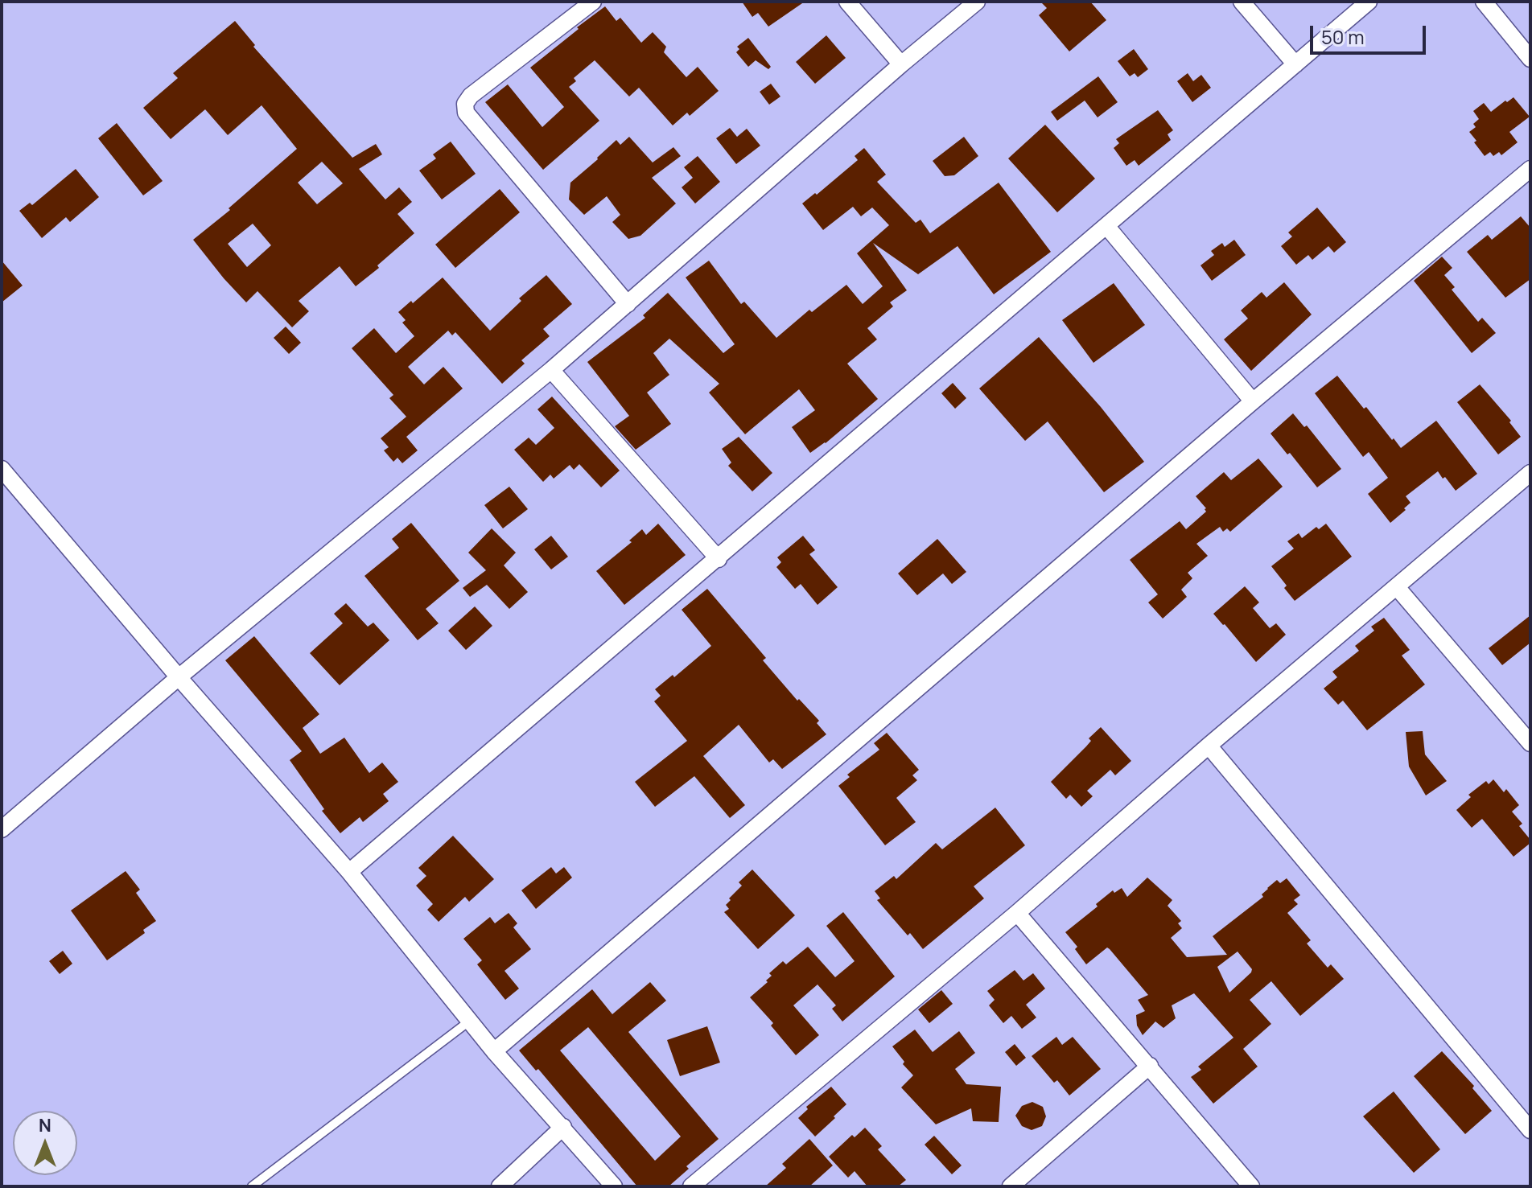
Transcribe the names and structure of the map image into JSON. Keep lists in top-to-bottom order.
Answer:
{
  "scale_bar": "50 m",
  "north": "top"
}
